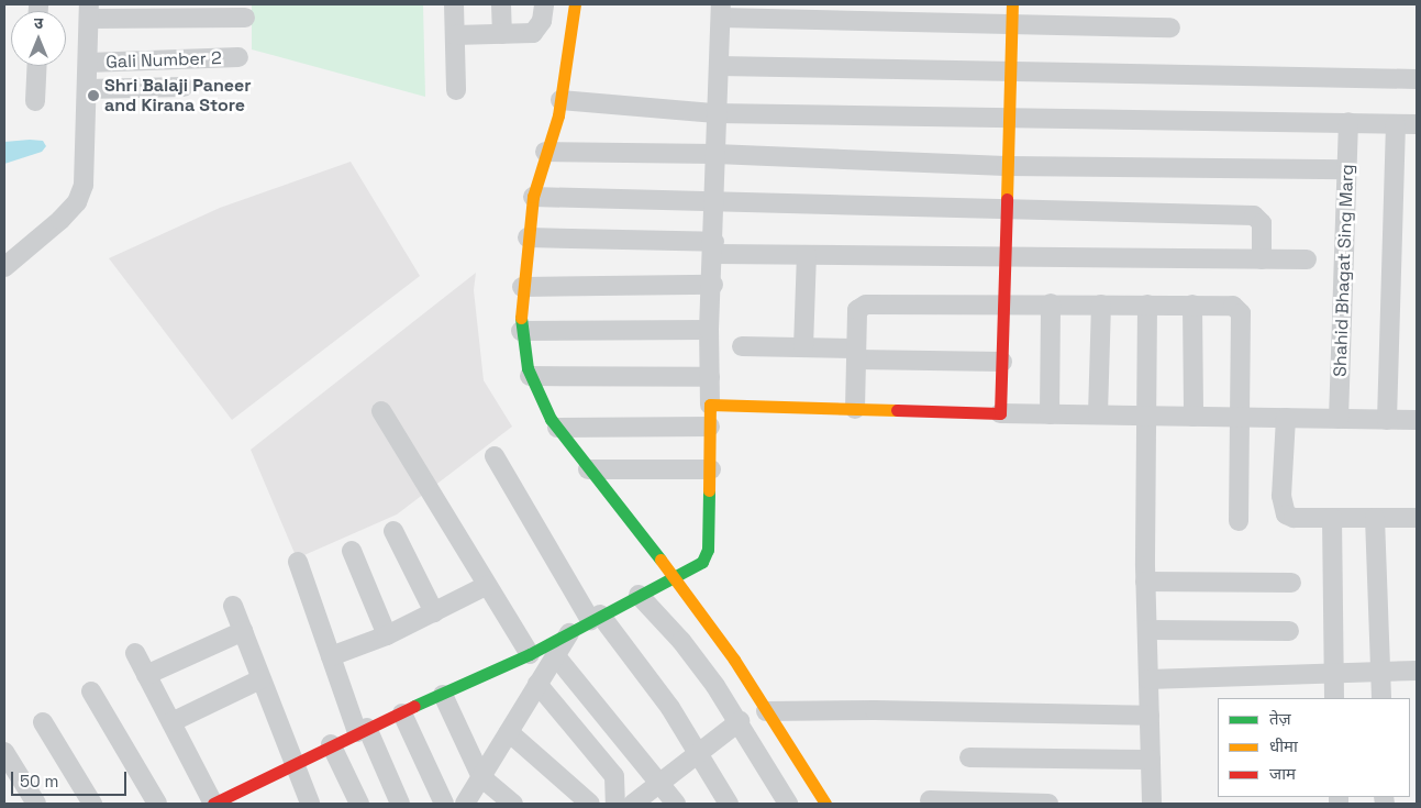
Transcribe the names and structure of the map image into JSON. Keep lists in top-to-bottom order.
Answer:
{
  "streets": {
    "street": ["Gali Number 2", "Shahid Bhagat Sing Marg"]
  },
  "places": ["Shri Balaji Paneer and Kirana Store"],
  "legend": ["तेज़", "धीमा", "जाम"],
  "scale_bar": "50 m",
  "north": "top"
}
